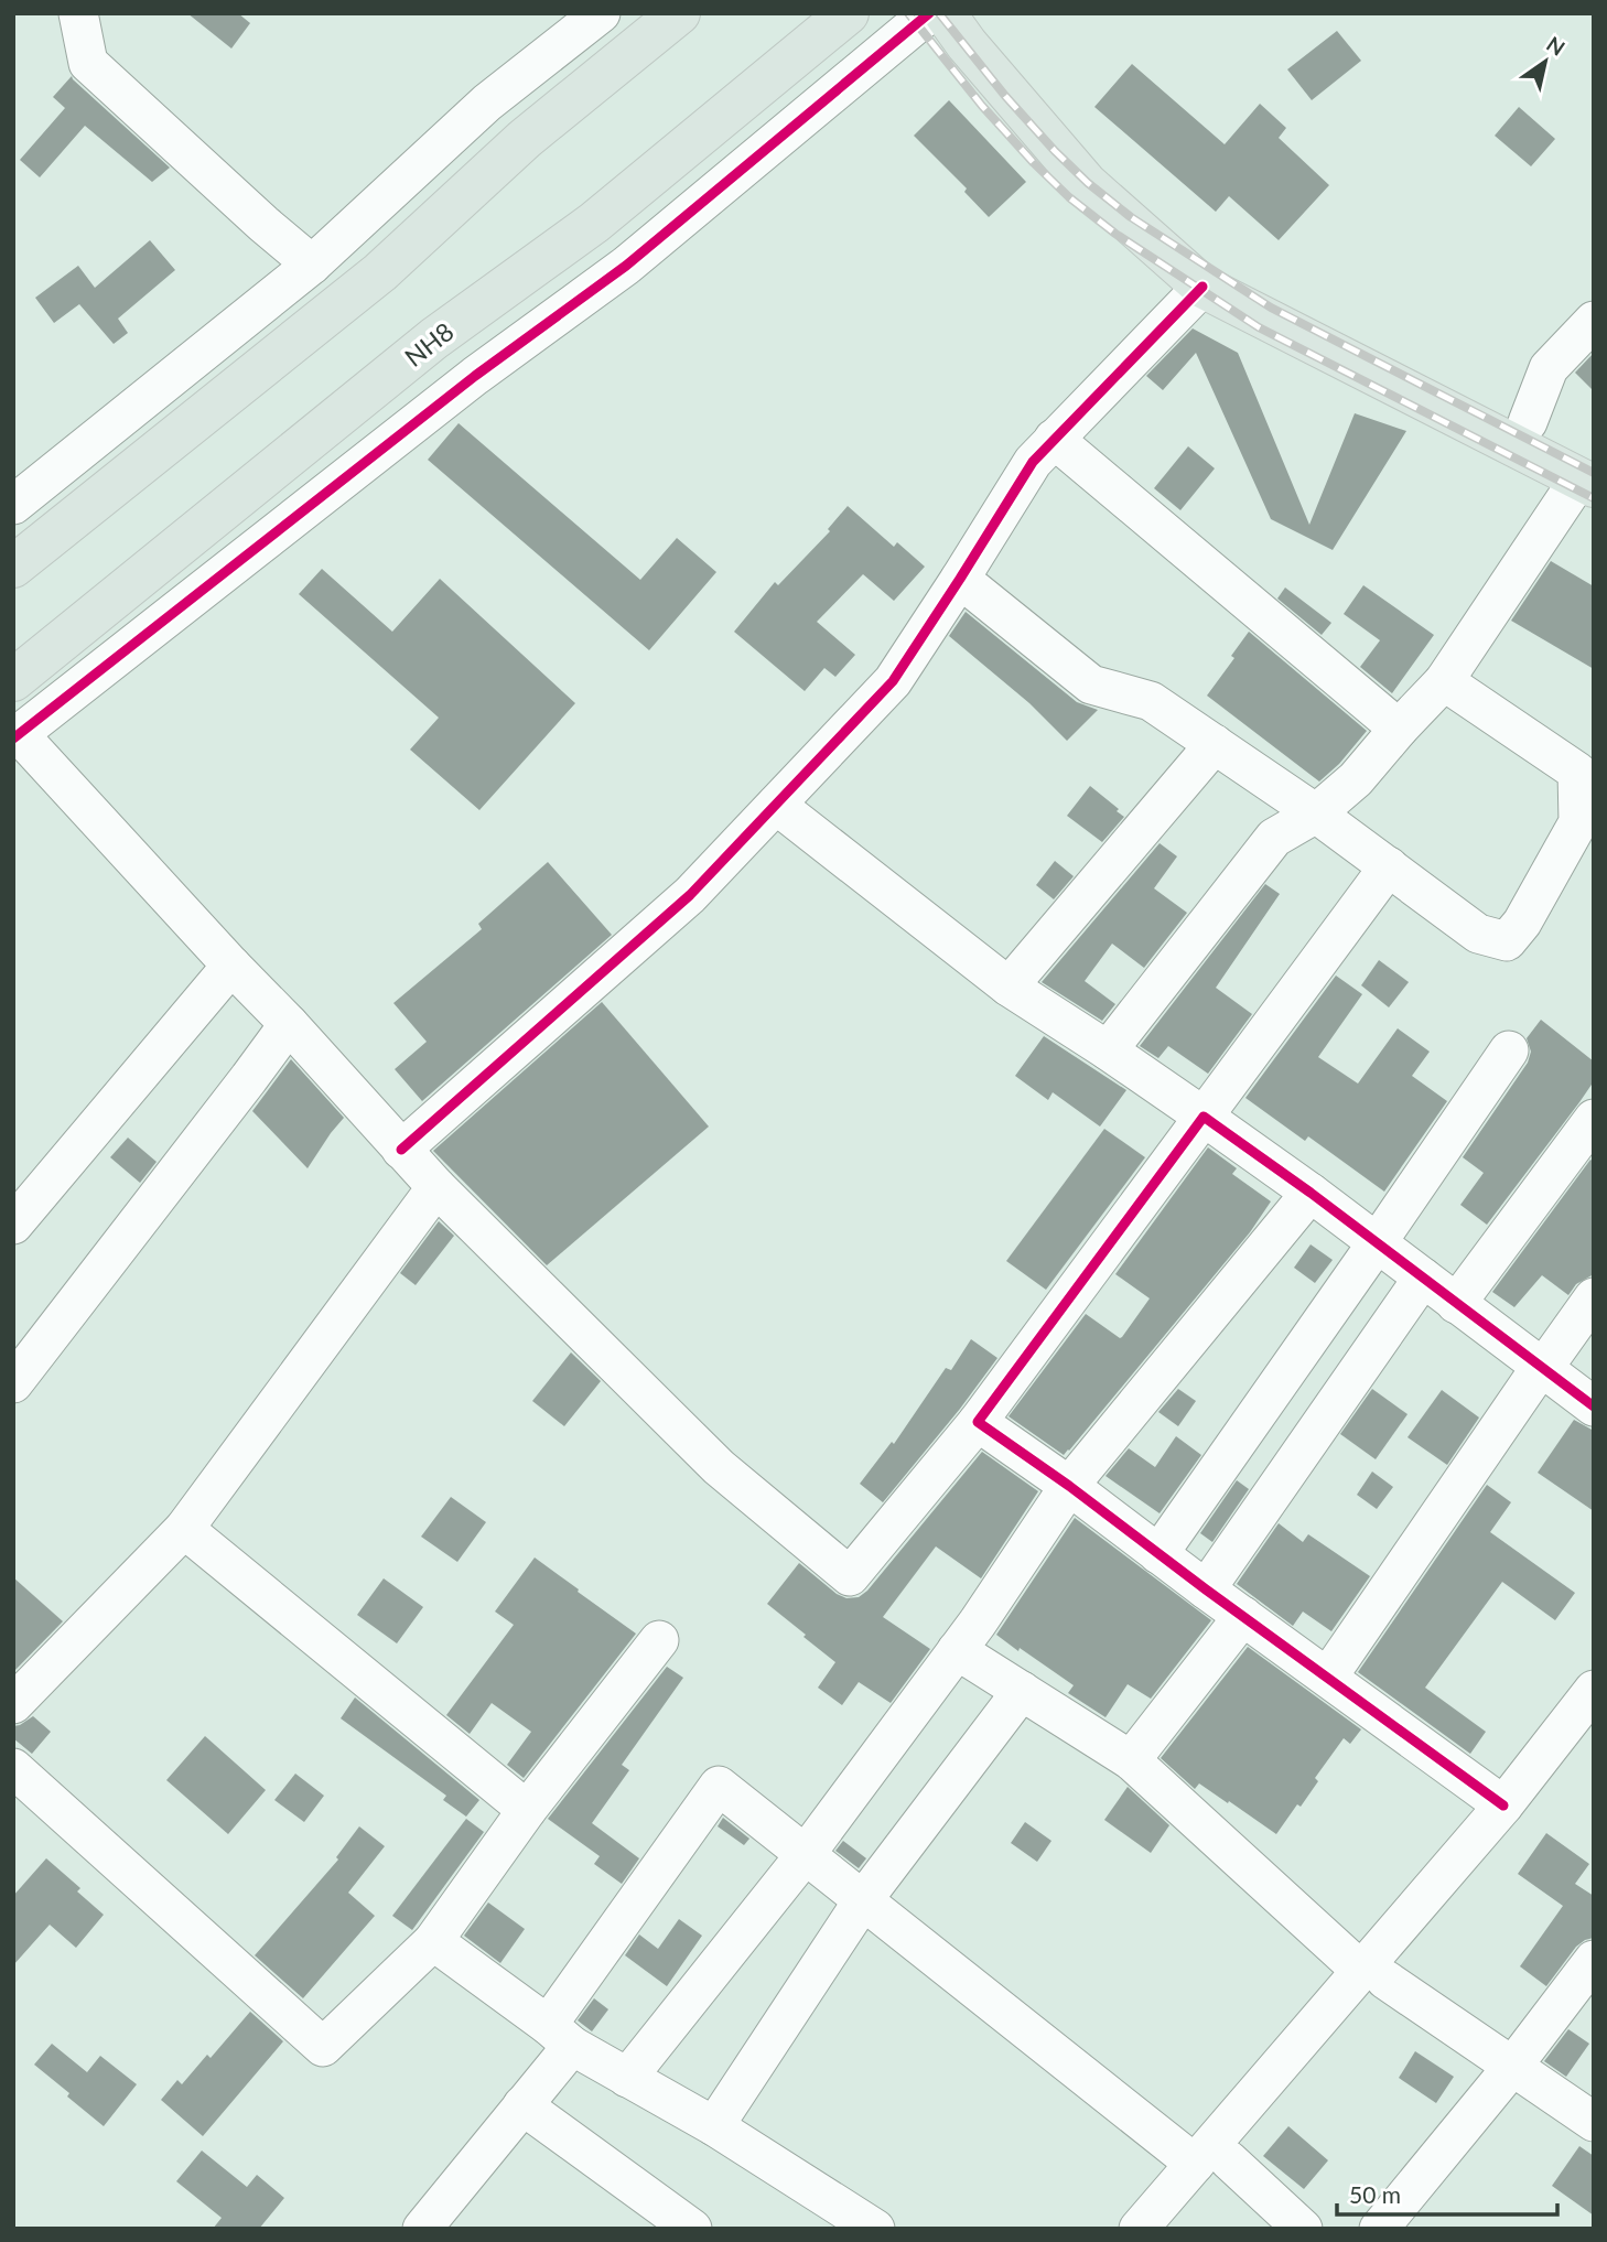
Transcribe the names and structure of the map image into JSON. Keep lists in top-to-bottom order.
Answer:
{
  "streets": {
    "main road": ["NH8"]
  },
  "scale_bar": "50 m",
  "north": "top right"
}
